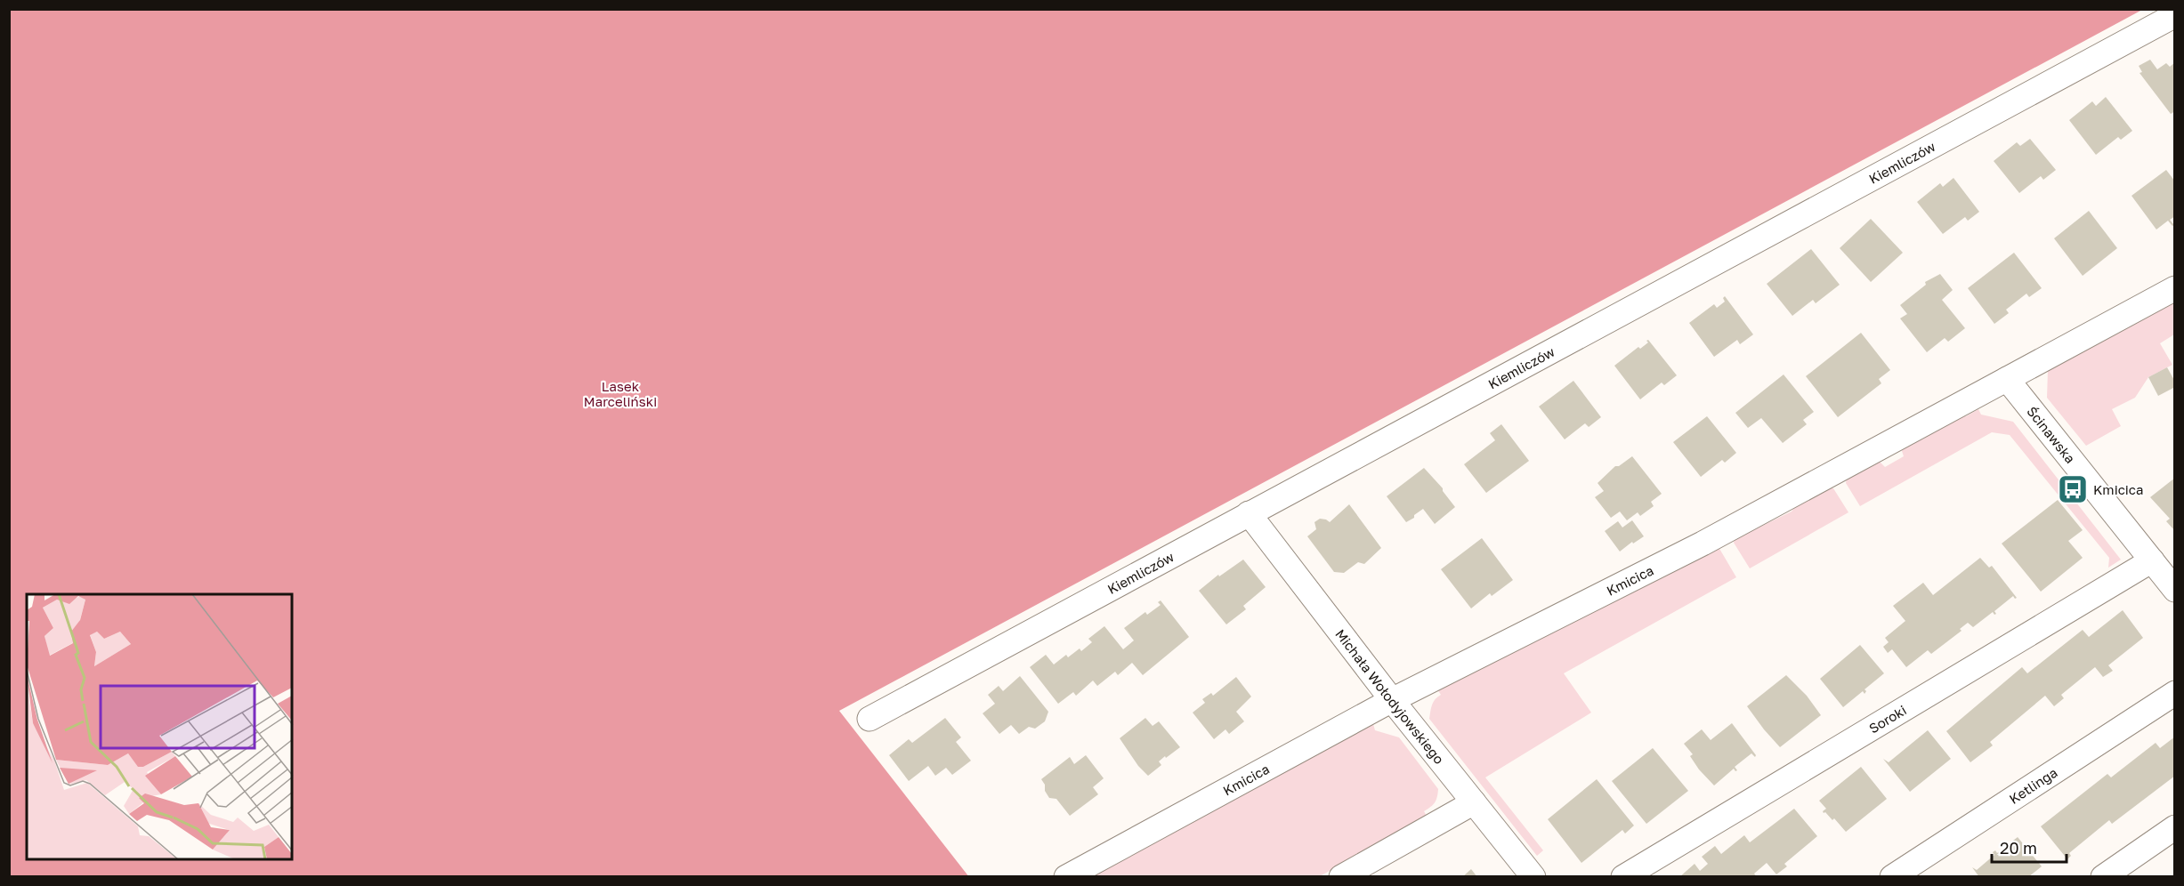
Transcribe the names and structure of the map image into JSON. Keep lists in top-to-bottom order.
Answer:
{
  "streets": {
    "street": [
      "Kiemliczów",
      "Ścinawska",
      "Kmicica",
      "Michała Wołodyjowskiego",
      "Soroki",
      "Ketlinga"
    ]
  },
  "crossings": [
    ["Kiemliczów", "Michała Wołodyjowskiego"],
    ["Ścinawska", "Kmicica"],
    ["Ścinawska", "Soroki"],
    ["Kmicica", "Michała Wołodyjowskiego"]
  ],
  "parks": ["Lasek Marceliński"],
  "places": {
    "bus stop": ["Kmicica"]
  },
  "scale_bar": "20 m"
}
